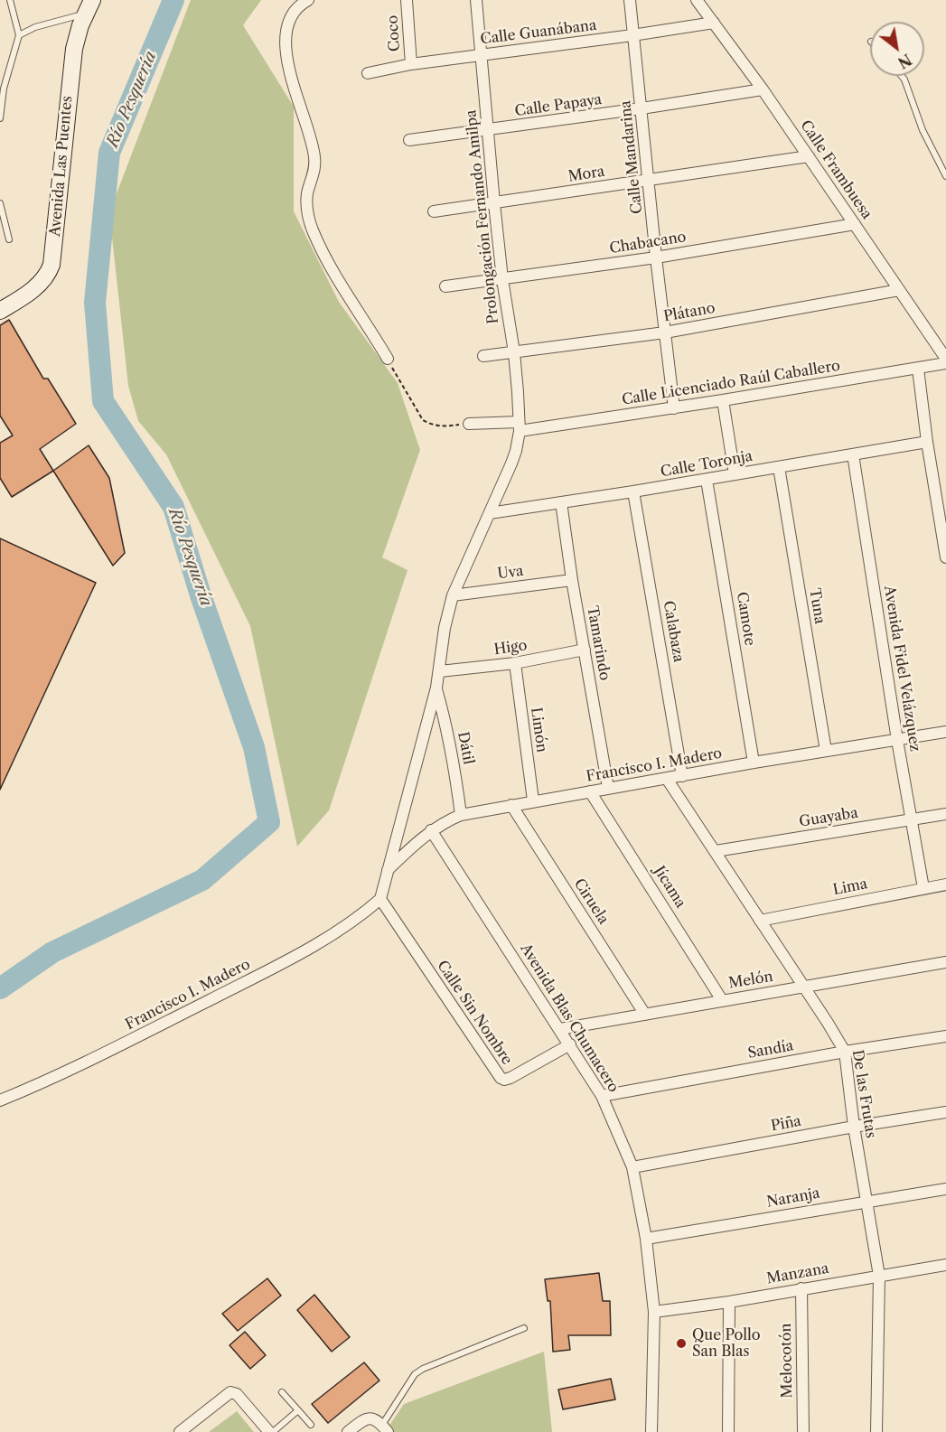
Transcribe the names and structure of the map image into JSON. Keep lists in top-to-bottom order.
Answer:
{
  "streets": {
    "street": [
      "Calle Guanábana",
      "Coco",
      "Calle Papaya",
      "Calle Mandarina",
      "Avenida Las Puentes",
      "Calle Frambuesa",
      "Mora",
      "Prolongación Fernando Amilpa",
      "Chabacano",
      "Plátano",
      "Calle Licenciado Raúl Caballero",
      "Calle Toronja",
      "Uva",
      "Tuna",
      "Camote",
      "Calabaza",
      "Tamarindo",
      "Higo",
      "Avenida Fidel Velázquez",
      "Limón",
      "Dátil",
      "Francisco I. Madero",
      "Guayaba",
      "Jícama",
      "Lima",
      "Ciruela",
      "Melón",
      "Calle Sin Nombre",
      "Avenida Blas Chumacero",
      "Sandía",
      "De las Frutas",
      "Piña",
      "Naranja",
      "Manzana",
      "Melocotón"
    ]
  },
  "crossings": [
    ["Calle Guanábana", "Coco"],
    ["Calle Guanábana", "Calle Mandarina"],
    ["Calle Guanábana", "Calle Frambuesa"],
    ["Calle Guanábana", "Prolongación Fernando Amilpa"],
    ["Calle Papaya", "Calle Mandarina"],
    ["Calle Papaya", "Calle Frambuesa"],
    ["Calle Papaya", "Prolongación Fernando Amilpa"],
    ["Calle Mandarina", "Mora"],
    ["Calle Mandarina", "Chabacano"],
    ["Calle Mandarina", "Plátano"],
    ["Calle Mandarina", "Calle Licenciado Raúl Caballero"],
    ["Calle Frambuesa", "Mora"],
    ["Calle Frambuesa", "Chabacano"],
    ["Calle Frambuesa", "Plátano"],
    ["Mora", "Prolongación Fernando Amilpa"],
    ["Prolongación Fernando Amilpa", "Chabacano"],
    ["Prolongación Fernando Amilpa", "Plátano"],
    ["Prolongación Fernando Amilpa", "Calle Licenciado Raúl Caballero"],
    ["Calle Toronja", "Tuna"],
    ["Calle Toronja", "Camote"],
    ["Calle Toronja", "Calabaza"],
    ["Calle Toronja", "Tamarindo"],
    ["Calle Toronja", "Avenida Fidel Velázquez"],
    ["Uva", "Tamarindo"],
    ["Tuna", "Francisco I. Madero"],
    ["Camote", "Francisco I. Madero"],
    ["Calabaza", "Francisco I. Madero"],
    ["Tamarindo", "Higo"],
    ["Tamarindo", "Francisco I. Madero"],
    ["Higo", "Limón"],
    ["Avenida Fidel Velázquez", "Francisco I. Madero"],
    ["Avenida Fidel Velázquez", "Guayaba"],
    ["Avenida Fidel Velázquez", "Lima"],
    ["Limón", "Francisco I. Madero"],
    ["Dátil", "Francisco I. Madero"],
    ["Francisco I. Madero", "Jícama"],
    ["Francisco I. Madero", "Ciruela"],
    ["Francisco I. Madero", "Calle Sin Nombre"],
    ["Francisco I. Madero", "Avenida Blas Chumacero"],
    ["Francisco I. Madero", "De las Frutas"],
    ["Guayaba", "De las Frutas"],
    ["Jícama", "Melón"],
    ["Lima", "De las Frutas"],
    ["Ciruela", "Melón"],
    ["Melón", "Avenida Blas Chumacero"],
    ["Melón", "De las Frutas"],
    ["Calle Sin Nombre", "Avenida Blas Chumacero"],
    ["Avenida Blas Chumacero", "Sandía"],
    ["Avenida Blas Chumacero", "Piña"],
    ["Avenida Blas Chumacero", "Naranja"],
    ["Avenida Blas Chumacero", "Manzana"],
    ["Sandía", "De las Frutas"],
    ["De las Frutas", "Piña"],
    ["De las Frutas", "Naranja"],
    ["De las Frutas", "Manzana"],
    ["Manzana", "Melocotón"]
  ],
  "water": ["Río Pesquería"],
  "places": ["Que Pollo San Blas"],
  "north": "bottom right"
}
